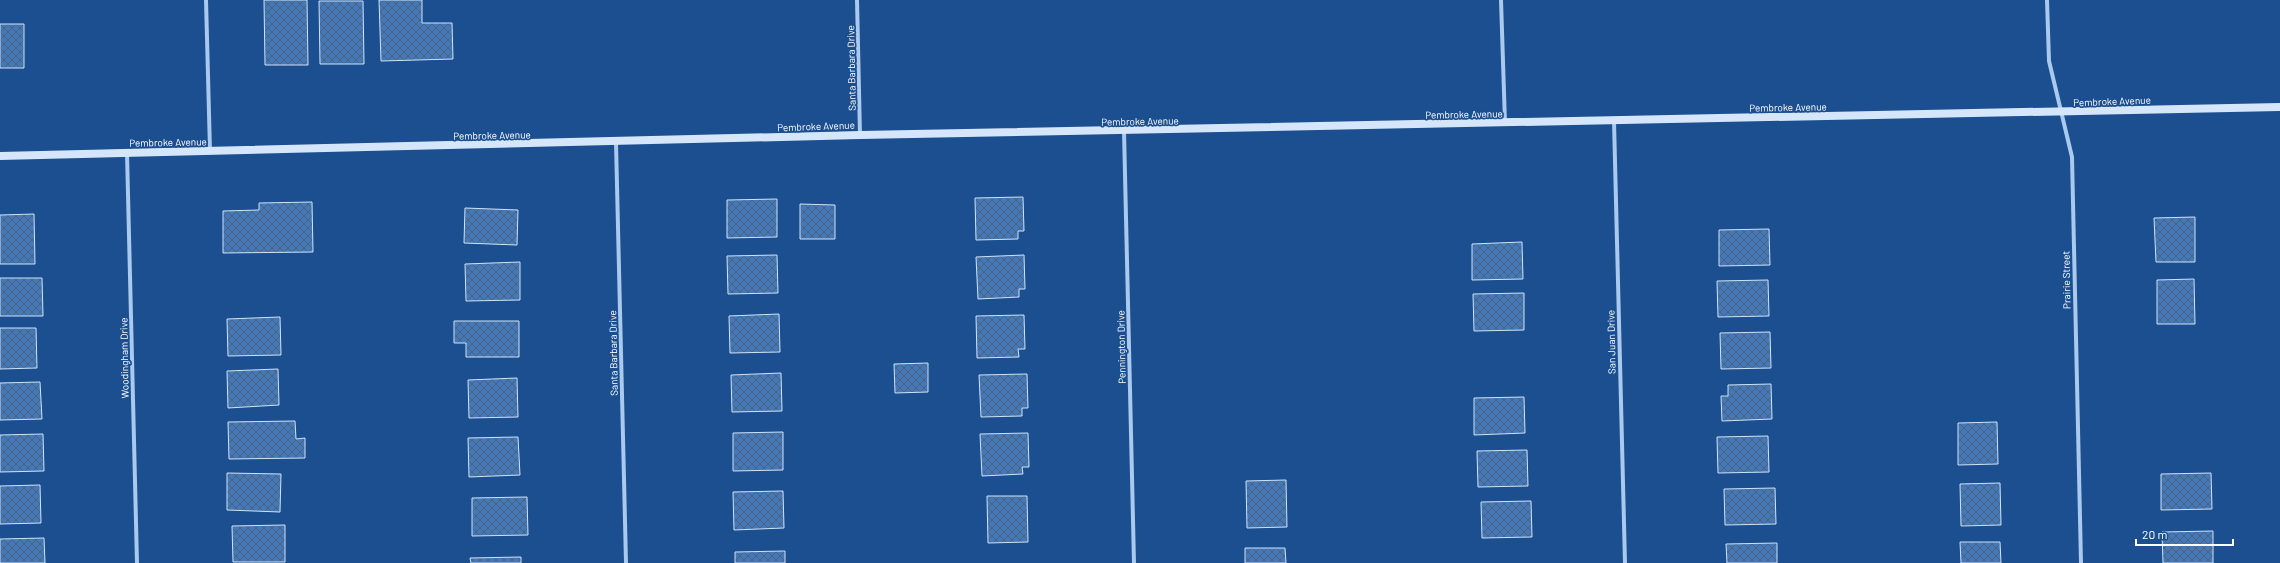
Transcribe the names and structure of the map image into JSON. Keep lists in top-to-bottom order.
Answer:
{
  "streets": {
    "street": [
      "Santa Barbara Drive",
      "Pembroke Avenue",
      "Prairie Street",
      "San Juan Drive",
      "Pennington Drive",
      "Woodingham Drive"
    ]
  },
  "crossings": [
    ["Santa Barbara Drive", "Pembroke Avenue"],
    ["Pembroke Avenue", "Prairie Street"],
    ["Pembroke Avenue", "San Juan Drive"],
    ["Pembroke Avenue", "Pennington Drive"],
    ["Pembroke Avenue", "Woodingham Drive"]
  ],
  "scale_bar": "20 m"
}
